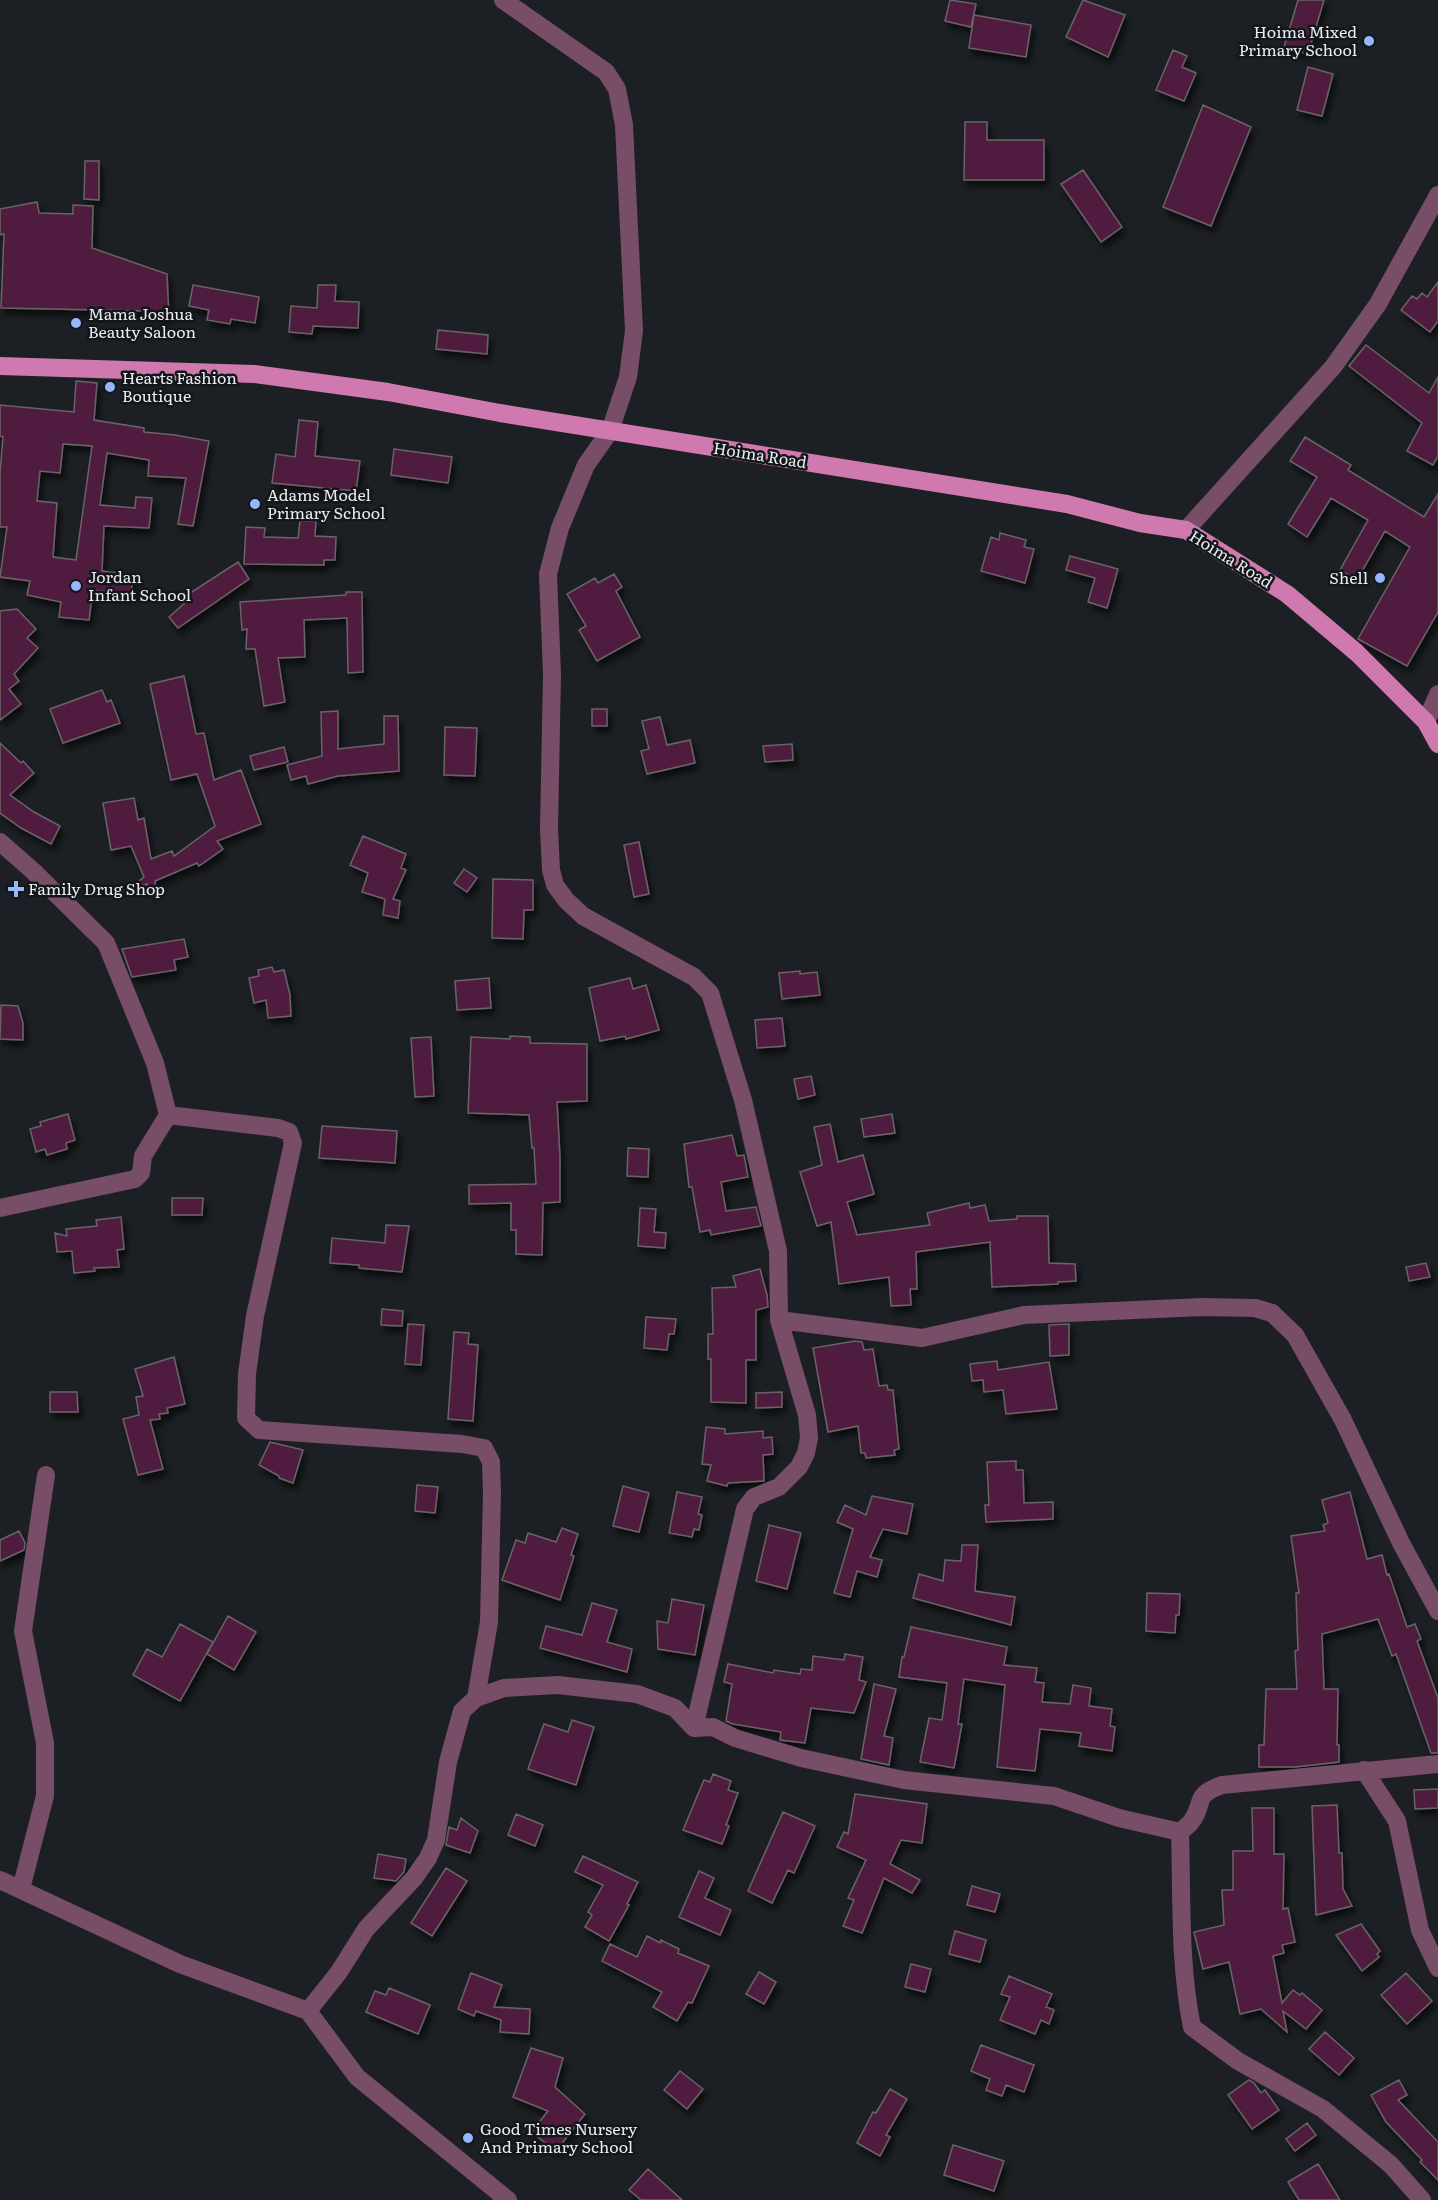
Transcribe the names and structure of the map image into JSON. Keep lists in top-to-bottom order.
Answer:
{
  "streets": {
    "main road": ["Hoima Road"]
  },
  "places": {
    "other": [
      "Hoima Mixed Primary School",
      "Mama Joshua Beauty Saloon",
      "Hearts Fashion Boutique",
      "Adams Model Primary School",
      "Shell",
      "Jordan Infant School",
      "Good Times Nursery And Primary School"
    ],
    "health": ["Family Drug Shop"]
  }
}
